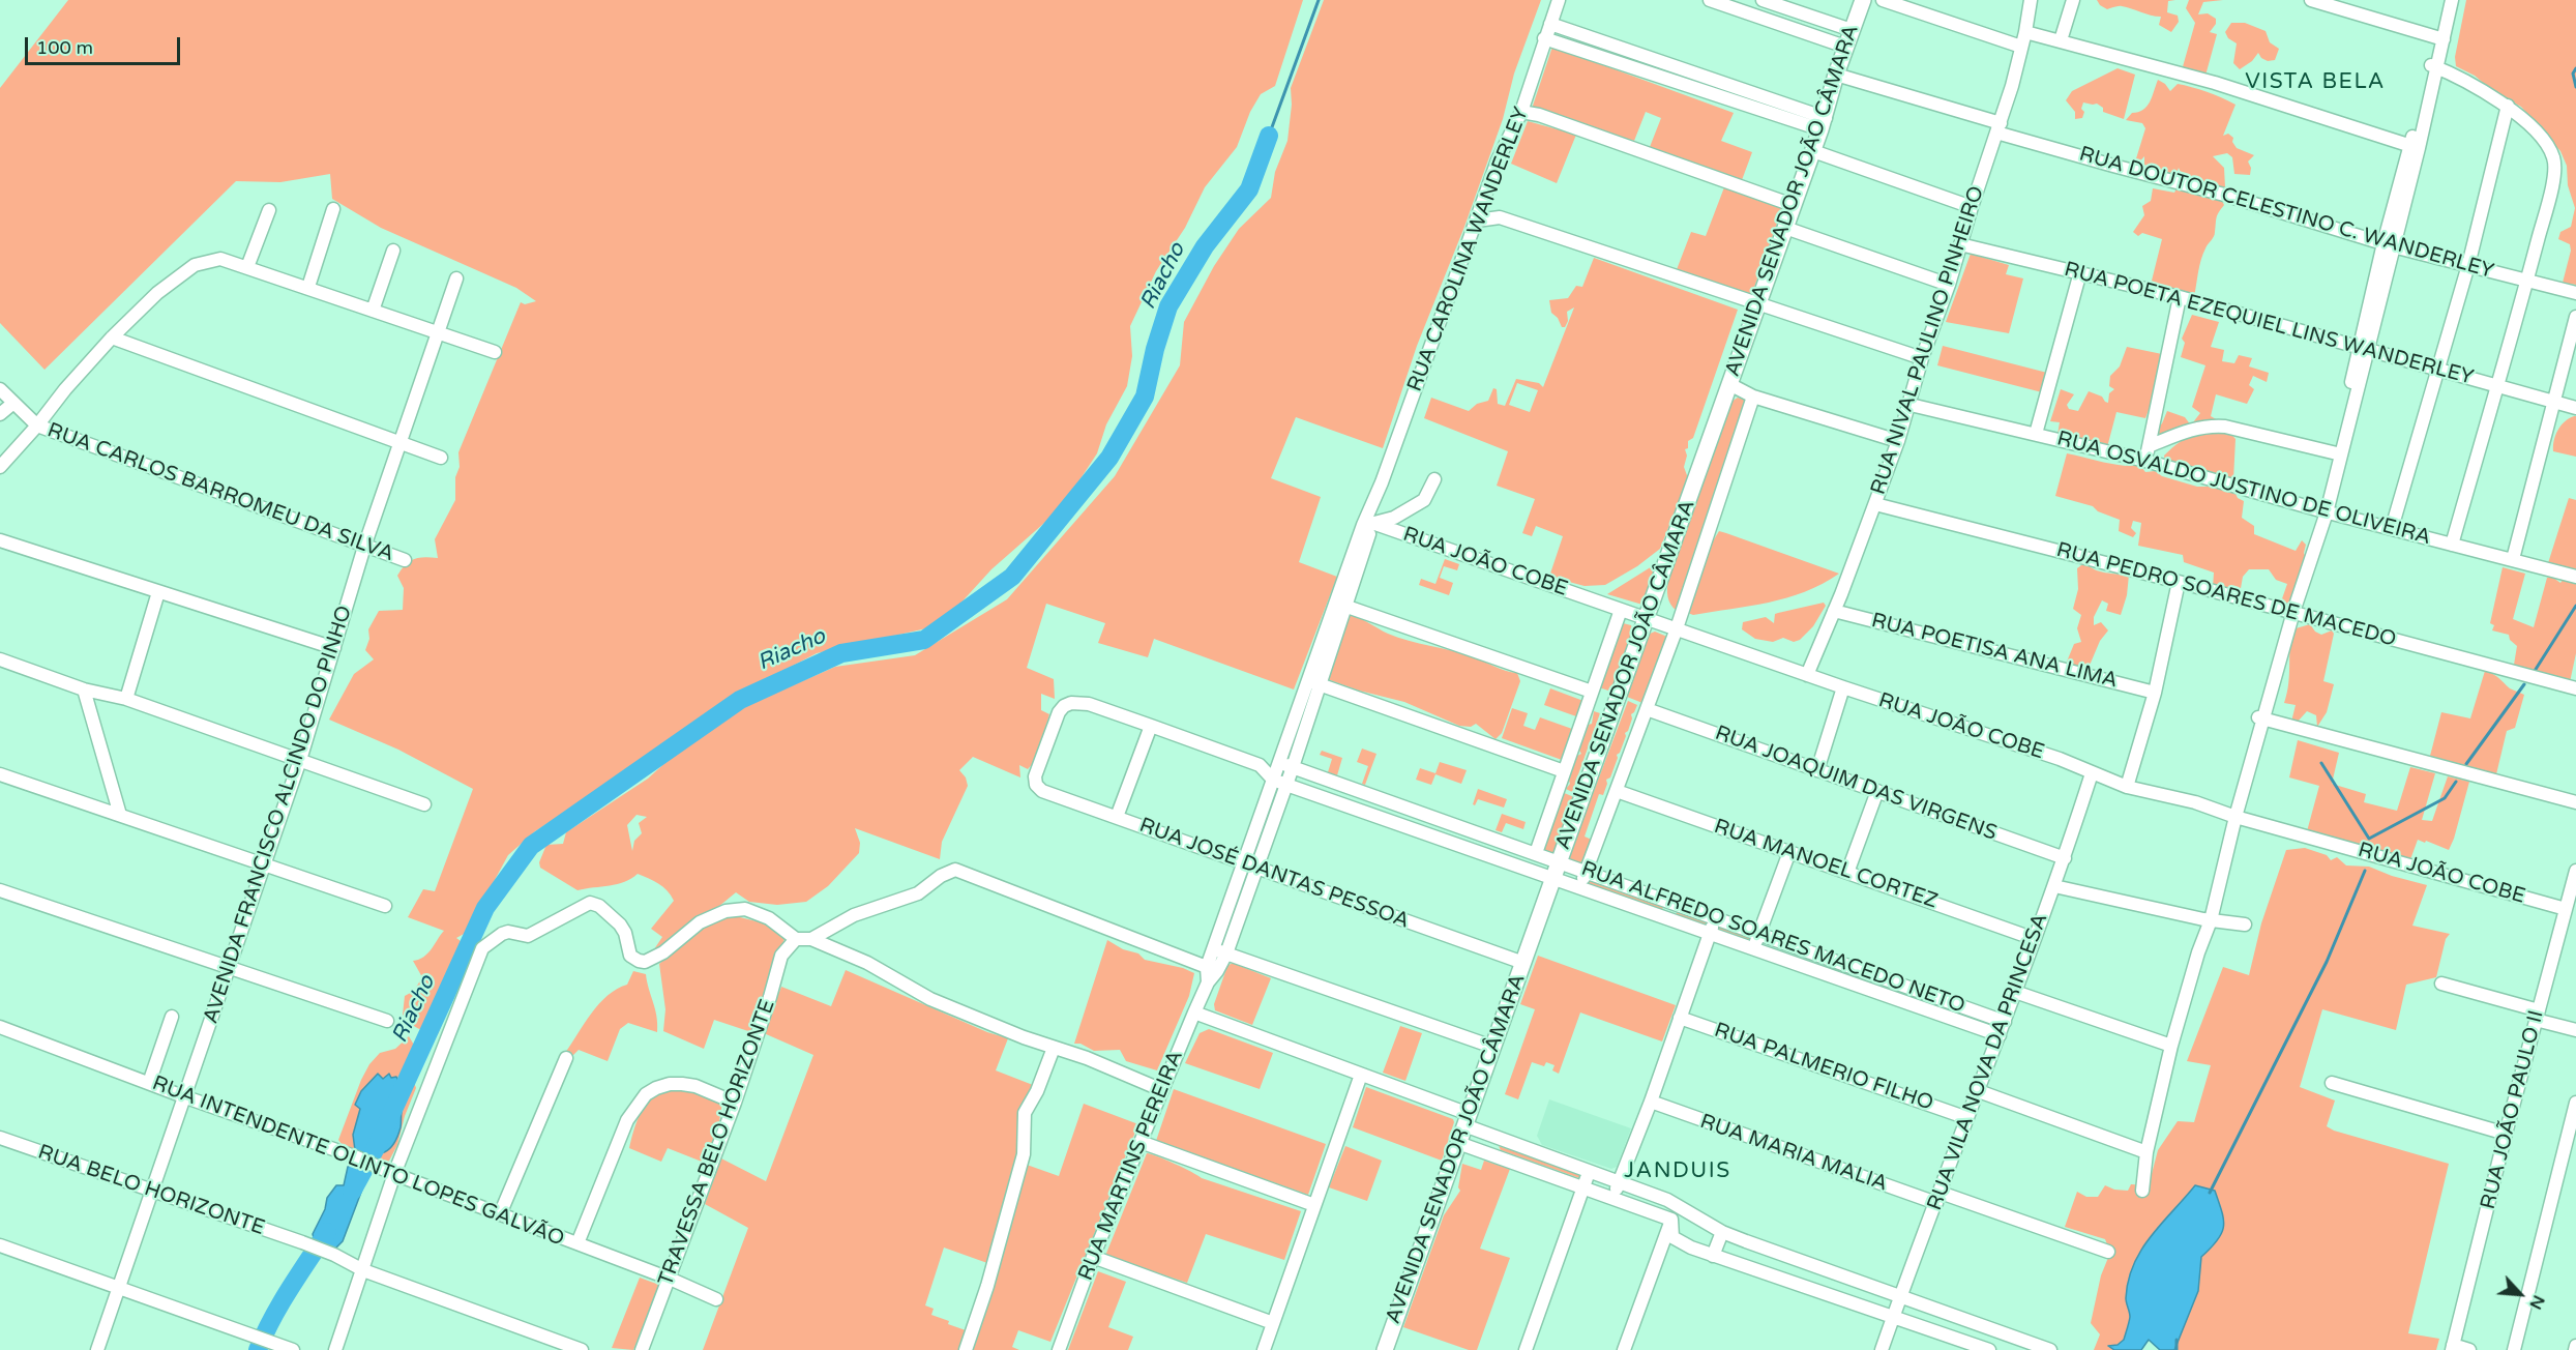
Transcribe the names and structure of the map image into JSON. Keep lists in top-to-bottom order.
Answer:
{
  "streets": {
    "main road": ["AVENIDA SENADOR JOÃO CÂMARA"],
    "street": [
      "RUA DOUTOR CELESTINO C. WANDERLEY",
      "RUA CAROLINA WANDERLEY",
      "RUA POETA EZEQUIEL LINS WANDERLEY",
      "RUA NIVAL PAULINO PINHEIRO",
      "RUA OSVALDO JUSTINO DE OLIVEIRA",
      "RUA CARLOS BARROMEU DA SILVA",
      "RUA JOÃO COBE",
      "RUA PEDRO SOARES DE MACEDO",
      "RUA POETISA ANA LIMA",
      "RUA JOAQUIM DAS VIRGENS",
      "AVENIDA FRANCISCO ALCINDO DO PINHO",
      "RUA MANOEL CORTEZ",
      "RUA JOSÉ DANTAS PESSOA",
      "RUA ALFREDO SOARES MACEDO NETO",
      "RUA VILA NOVA DA PRINCESA",
      "RUA PALMERIO FILHO",
      "RUA JOÃO PAULO II",
      "TRAVESSA BELO HORIZONTE",
      "RUA MARIA MALIA",
      "RUA INTENDENTE OLINTO LOPES GALVÃO",
      "RUA MARTINS PEREIRA",
      "RUA BELO HORIZONTE"
    ]
  },
  "crossings": [
    ["AVENIDA SENADOR JOÃO CÂMARA", "RUA DOUTOR CELESTINO C. WANDERLEY"],
    ["AVENIDA SENADOR JOÃO CÂMARA", "RUA JOÃO COBE"],
    ["AVENIDA SENADOR JOÃO CÂMARA", "RUA JOAQUIM DAS VIRGENS"],
    ["AVENIDA SENADOR JOÃO CÂMARA", "RUA MANOEL CORTEZ"],
    ["AVENIDA SENADOR JOÃO CÂMARA", "RUA JOSÉ DANTAS PESSOA"],
    ["AVENIDA SENADOR JOÃO CÂMARA", "RUA ALFREDO SOARES MACEDO NETO"],
    ["RUA DOUTOR CELESTINO C. WANDERLEY", "RUA NIVAL PAULINO PINHEIRO"],
    ["RUA CAROLINA WANDERLEY", "RUA JOÃO COBE"],
    ["RUA CAROLINA WANDERLEY", "RUA JOSÉ DANTAS PESSOA"],
    ["RUA CAROLINA WANDERLEY", "RUA ALFREDO SOARES MACEDO NETO"],
    ["RUA CAROLINA WANDERLEY", "RUA MARTINS PEREIRA"],
    ["RUA POETA EZEQUIEL LINS WANDERLEY", "RUA NIVAL PAULINO PINHEIRO"],
    ["RUA NIVAL PAULINO PINHEIRO", "RUA OSVALDO JUSTINO DE OLIVEIRA"],
    ["RUA NIVAL PAULINO PINHEIRO", "RUA JOÃO COBE"],
    ["RUA NIVAL PAULINO PINHEIRO", "RUA PEDRO SOARES DE MACEDO"],
    ["RUA NIVAL PAULINO PINHEIRO", "RUA POETISA ANA LIMA"],
    ["RUA CARLOS BARROMEU DA SILVA", "AVENIDA FRANCISCO ALCINDO DO PINHO"],
    ["RUA JOÃO COBE", "RUA VILA NOVA DA PRINCESA"],
    ["RUA JOÃO COBE", "RUA JOÃO PAULO II"],
    ["RUA JOAQUIM DAS VIRGENS", "RUA VILA NOVA DA PRINCESA"],
    ["AVENIDA FRANCISCO ALCINDO DO PINHO", "RUA INTENDENTE OLINTO LOPES GALVÃO"],
    ["AVENIDA FRANCISCO ALCINDO DO PINHO", "RUA BELO HORIZONTE"],
    ["RUA MANOEL CORTEZ", "RUA VILA NOVA DA PRINCESA"],
    ["RUA JOSÉ DANTAS PESSOA", "RUA ALFREDO SOARES MACEDO NETO"],
    ["RUA ALFREDO SOARES MACEDO NETO", "RUA VILA NOVA DA PRINCESA"],
    ["RUA VILA NOVA DA PRINCESA", "RUA PALMERIO FILHO"],
    ["RUA VILA NOVA DA PRINCESA", "RUA MARIA MALIA"],
    ["TRAVESSA BELO HORIZONTE", "RUA INTENDENTE OLINTO LOPES GALVÃO"]
  ],
  "districts": ["VISTA BELA", "JANDUIS"],
  "water": ["Riacho"],
  "scale_bar": "100 m",
  "north": "bottom right"
}
